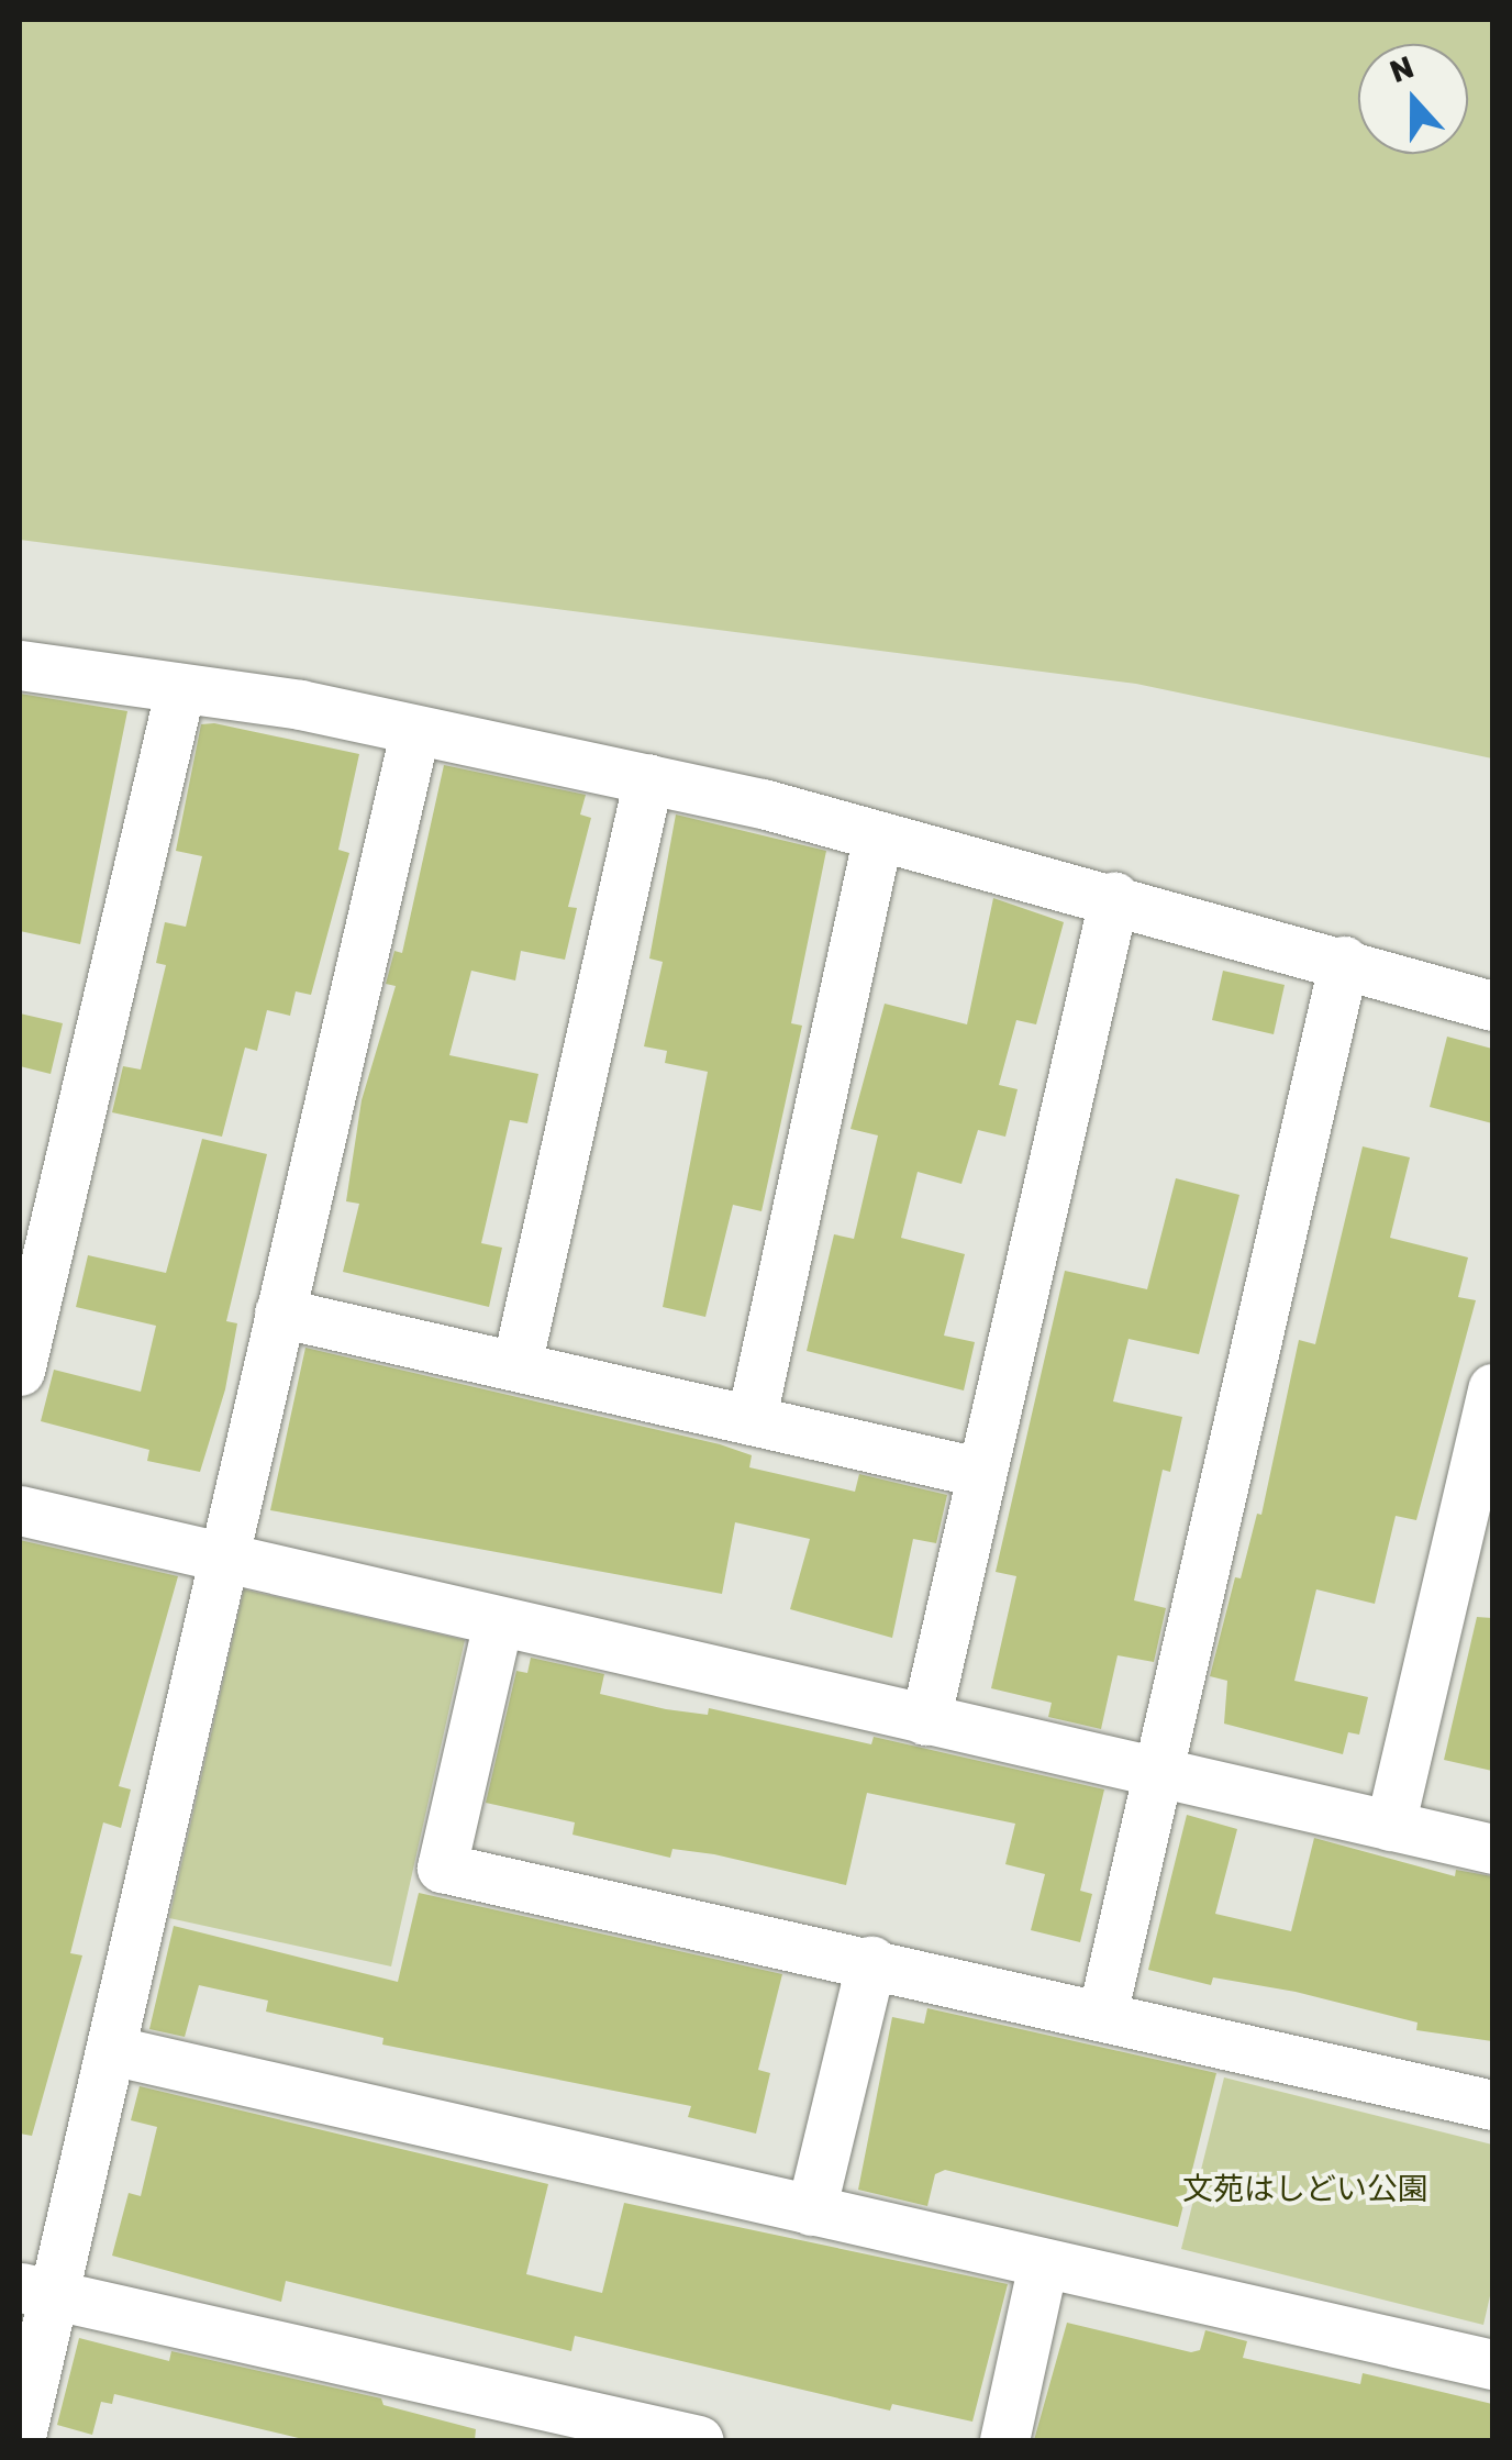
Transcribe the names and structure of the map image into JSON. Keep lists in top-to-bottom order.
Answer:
{
  "parks": ["文苑はしどい公園"],
  "north": "top"
}
